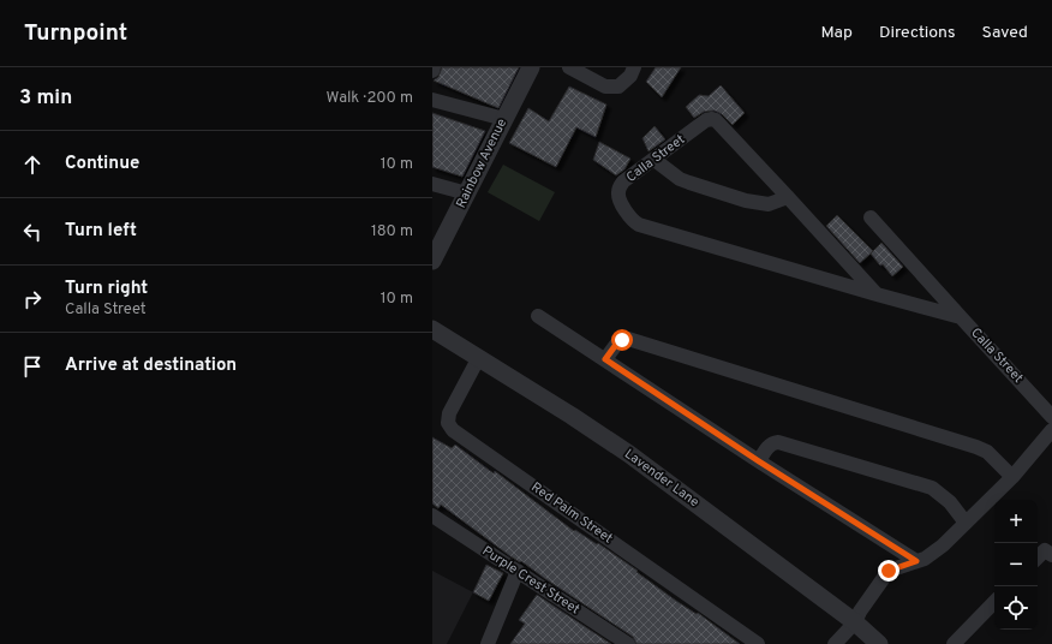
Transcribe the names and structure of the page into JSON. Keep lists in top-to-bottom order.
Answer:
{
  "streets": {
    "street": [
      "Calla Street",
      "Rainbow Avenue",
      "Lavender Lane",
      "Red Palm Street",
      "Purple Crest Street"
    ]
  },
  "crossings": [
    ["Lavender Lane", "Red Palm Street"]
  ],
  "page": {
    "header": "Turnpoint",
    "nav": ["Map", "Directions", "Saved"],
    "heading": ["3 min", "Walk · 200 m"],
    "list": [
      ["Continue", "10 m"],
      ["Turn left", "180 m"],
      ["Turn right", "Calla Street", "10 m"],
      "Arrive at destination"
    ],
    "map_buttons": ["+", "−"]
  }
}
